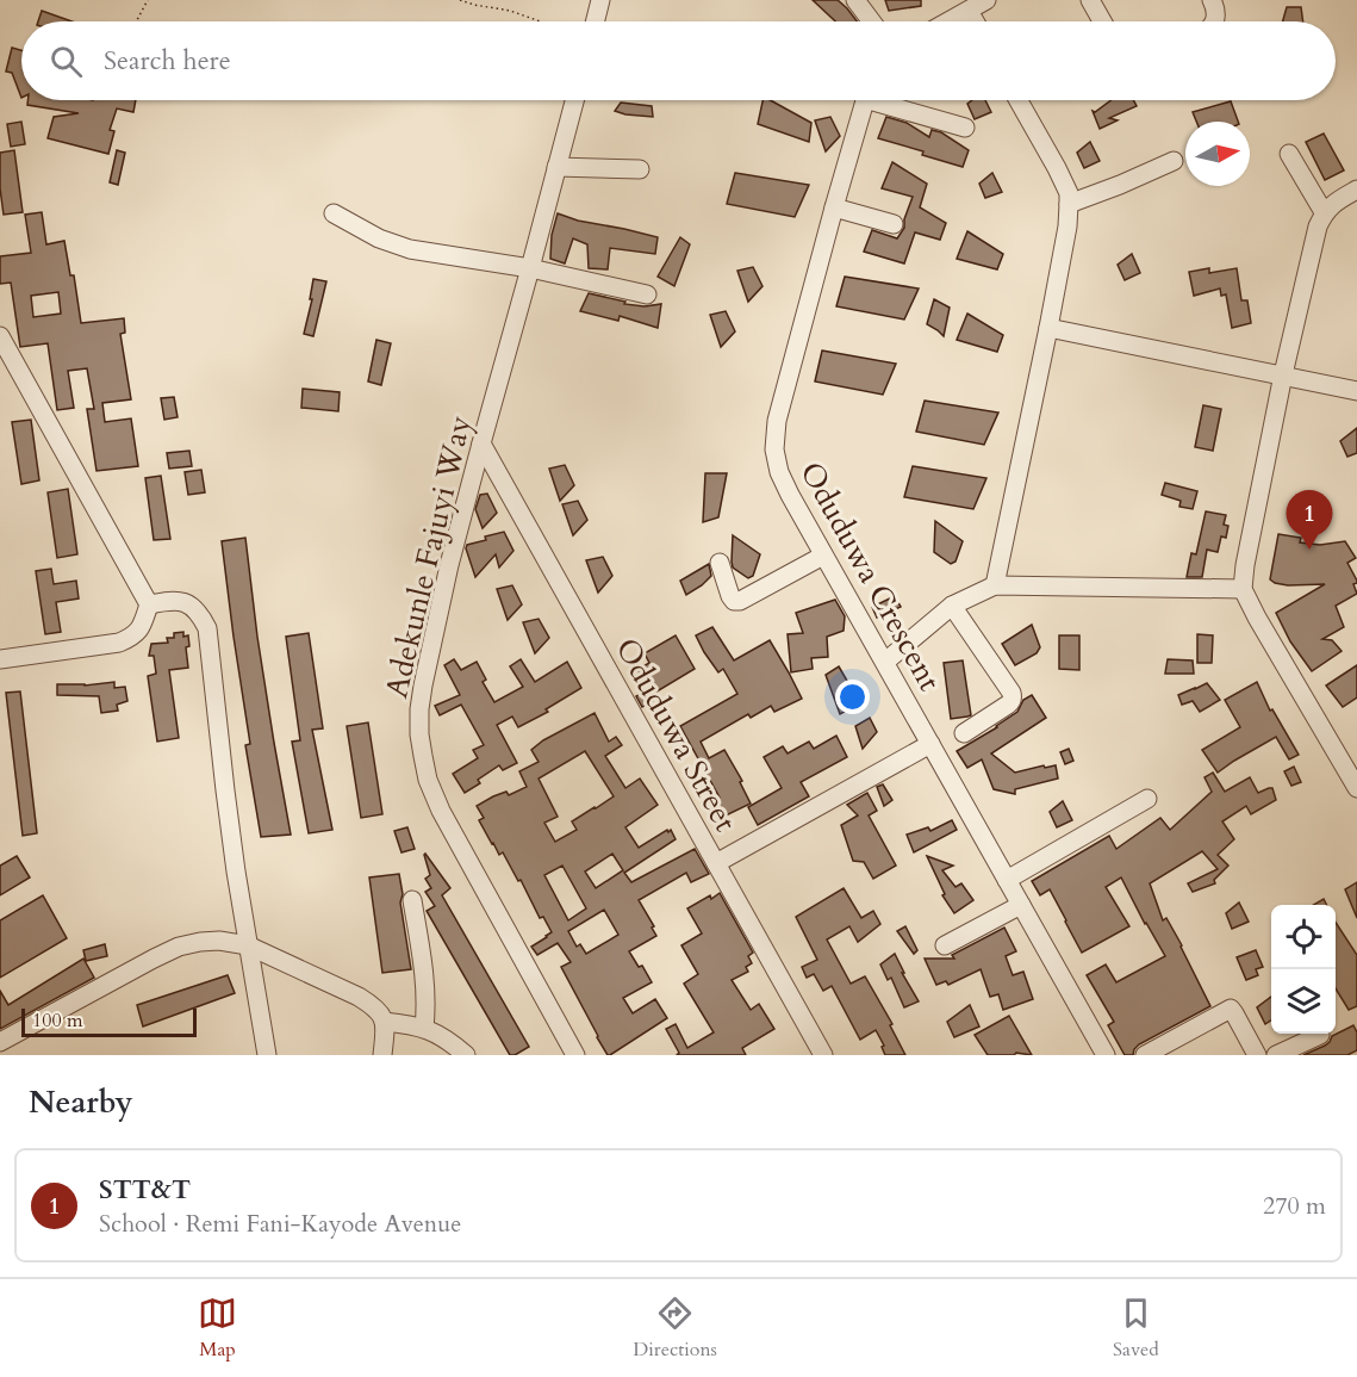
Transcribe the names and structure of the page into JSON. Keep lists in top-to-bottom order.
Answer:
{
  "streets": {
    "street": ["Adekunle Fajuyi Way", "Oduduwa Crescent", "Oduduwa Street"]
  },
  "crossings": [
    ["Adekunle Fajuyi Way", "Oduduwa Street"]
  ],
  "scale_bar": "100 m",
  "north": "right",
  "page": {
    "search": "Search here",
    "pins": "1",
    "scale": "100 m",
    "heading": "Nearby",
    "list": [
      {
        "mark": "1",
        "name": "STT&T",
        "note": "School · Remi Fani-Kayode Avenue",
        "value": "270 m"
      }
    ],
    "nav": ["Map", "Directions", "Saved"]
  }
}
